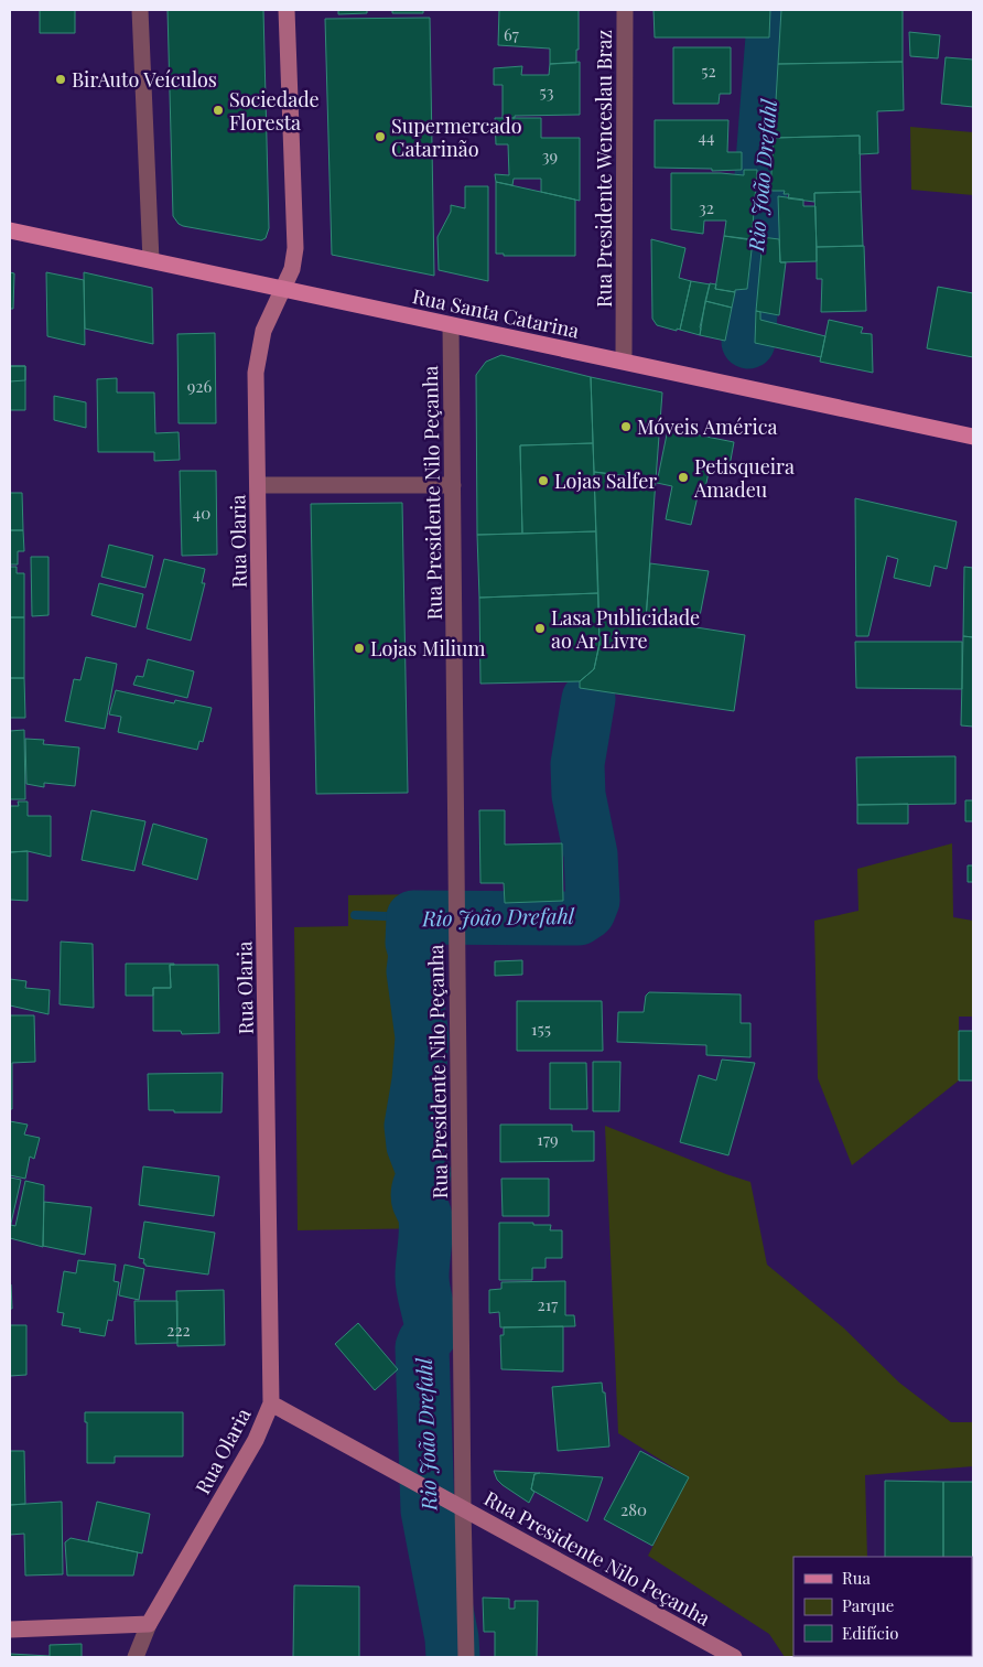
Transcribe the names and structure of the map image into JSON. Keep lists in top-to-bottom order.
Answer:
{
  "streets": {
    "main road": ["Rua Santa Catarina"],
    "street": ["Rua Presidente Wenceslau Braz", "Rua Presidente Nilo Peçanha", "Rua Olaria"]
  },
  "crossings": [
    ["Rua Presidente Wenceslau Braz", "Rua Santa Catarina"],
    ["Rua Santa Catarina", "Rua Presidente Nilo Peçanha"],
    ["Rua Santa Catarina", "Rua Olaria"]
  ],
  "water": ["Rio João Drefahl"],
  "places": [
    "BirAuto Veículos",
    "Sociedade Floresta",
    "Supermercado Catarinão",
    "Móveis América",
    "Petisqueira Amadeu",
    "Lojas Salfer",
    "Lasa Publicidade ao Ar Livre",
    "Lojas Milium"
  ],
  "house_numbers": [
    "67",
    "52",
    "53",
    "44",
    "39",
    "32",
    "926",
    "40",
    "155",
    "179",
    "217",
    "222",
    "280"
  ],
  "legend": ["Rua", "Parque", "Edifício"]
}
